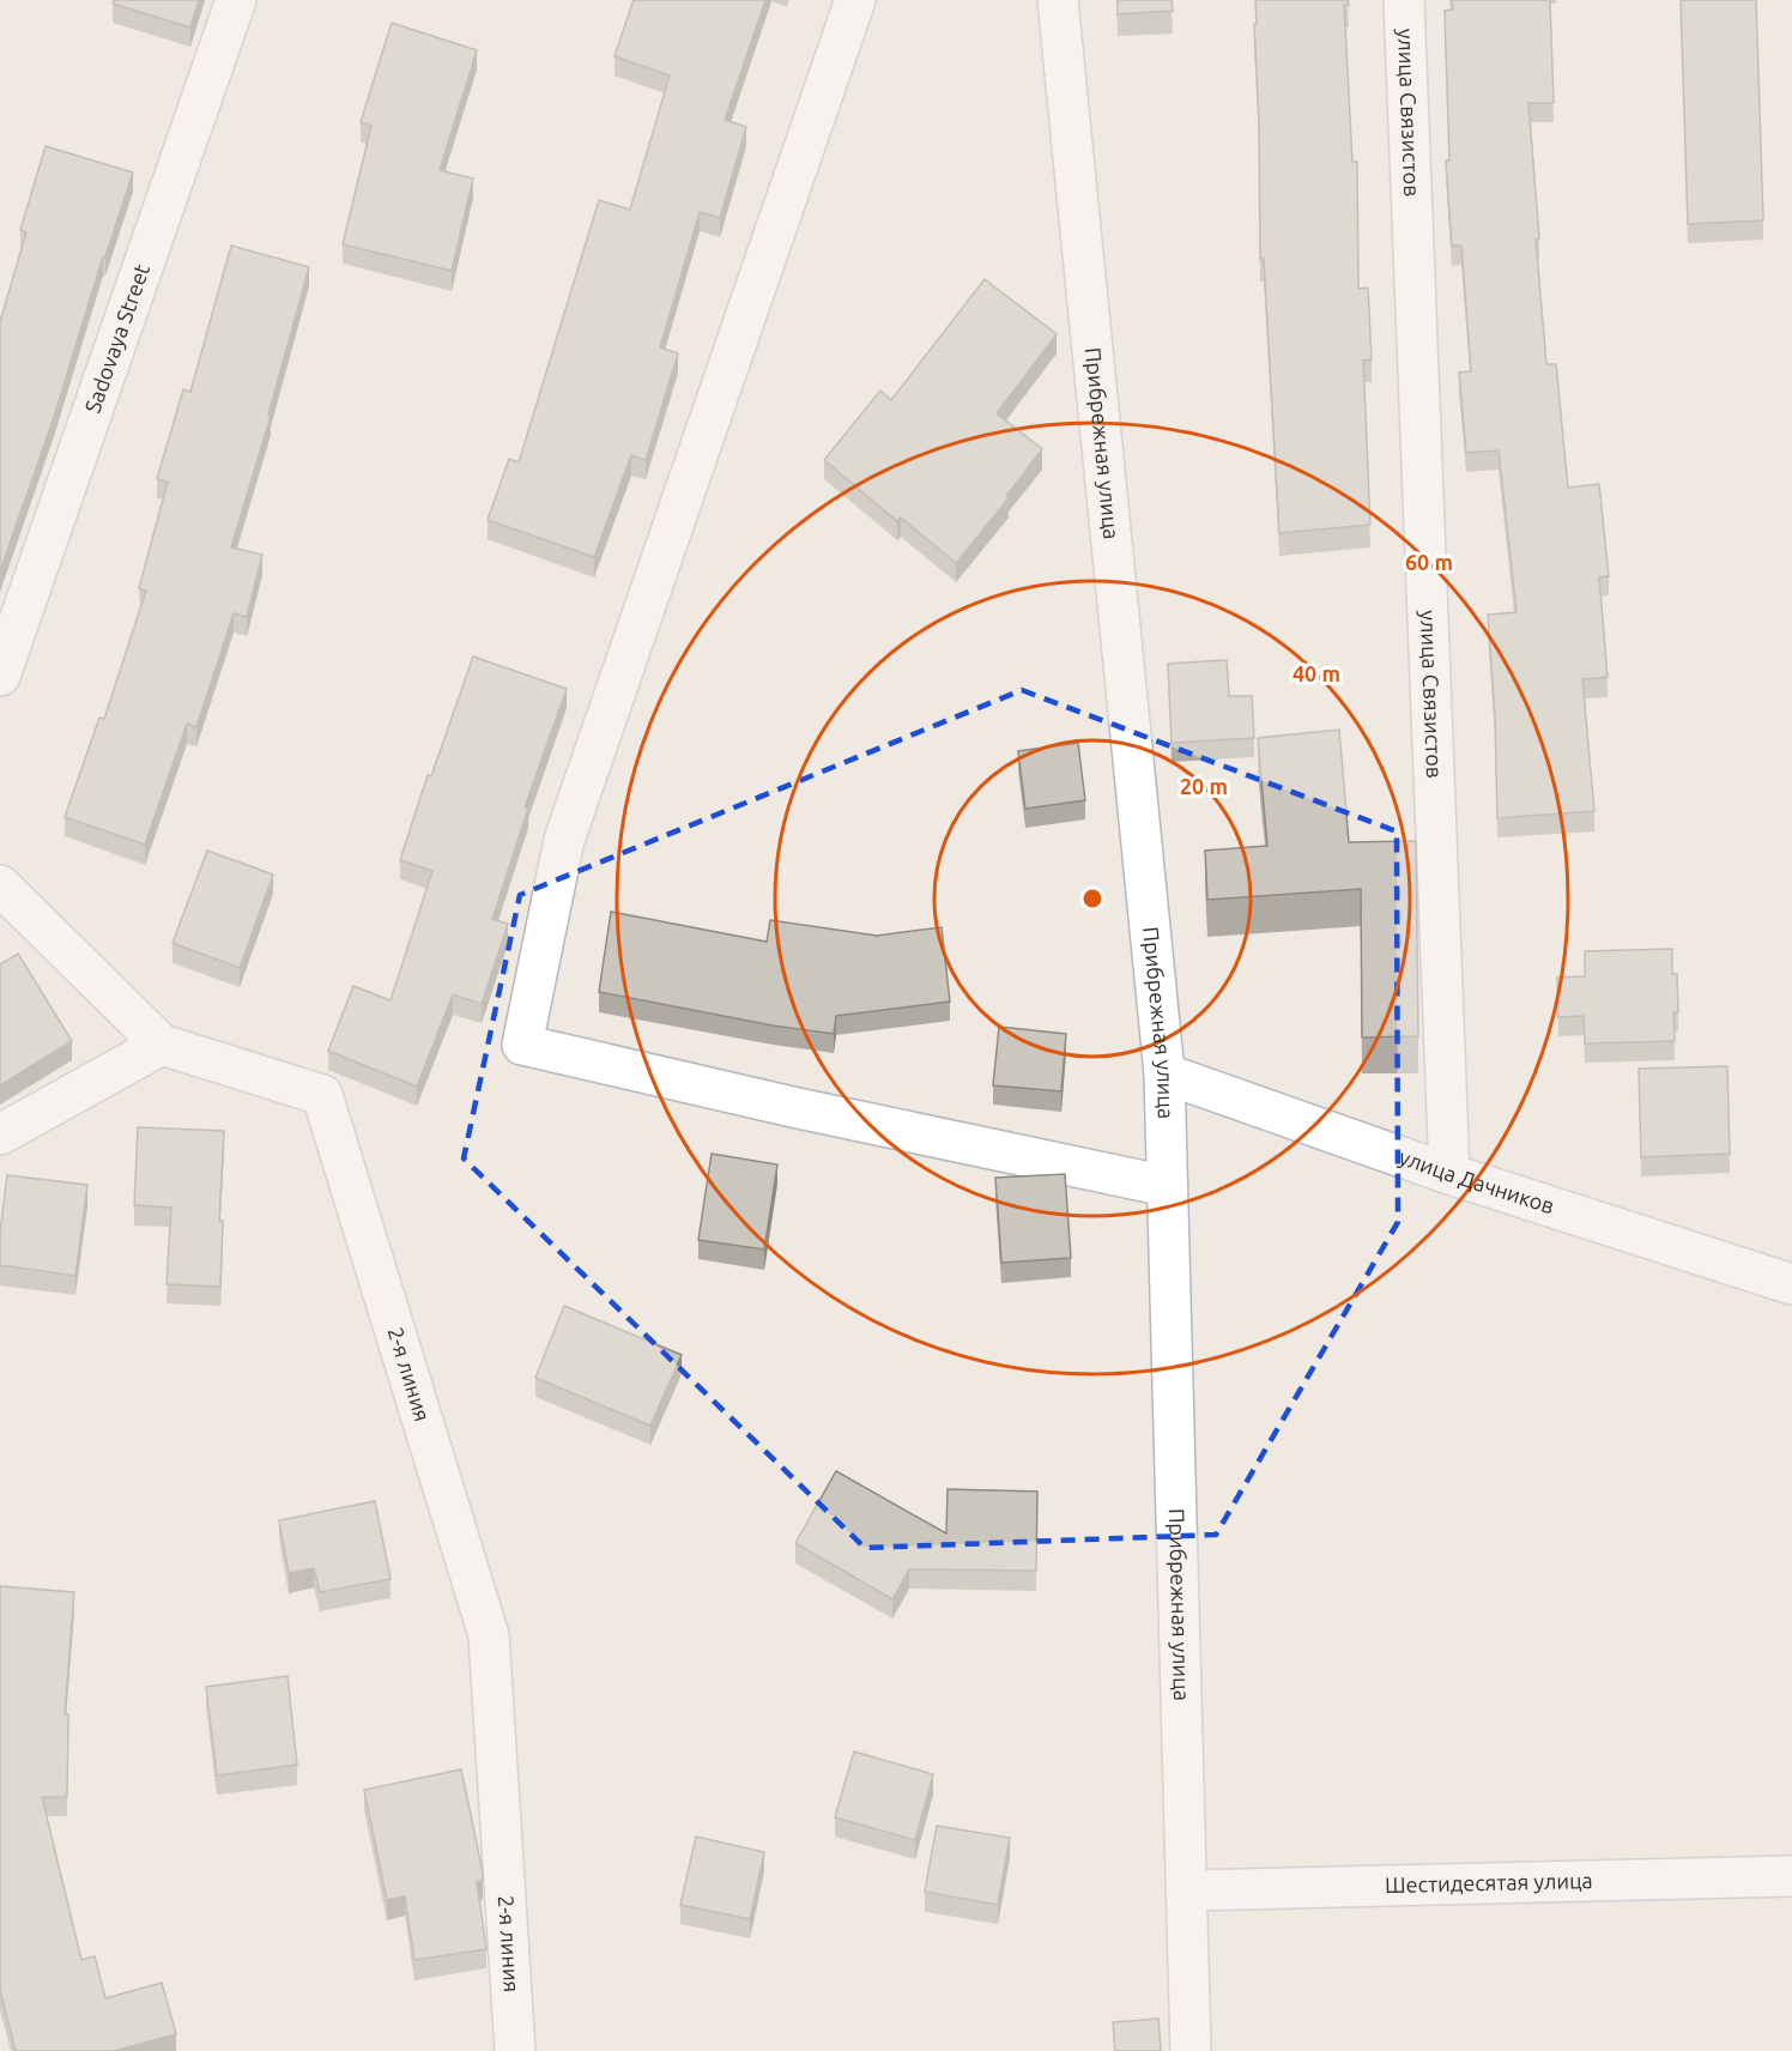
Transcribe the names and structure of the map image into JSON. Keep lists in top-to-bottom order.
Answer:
{
  "streets": {
    "street": [
      "улица Связистов",
      "Sadovaya Street",
      "Прибрежная улица",
      "улица Дачников",
      "2-я линия",
      "Шестидесятая улица"
    ]
  },
  "crossings": [
    ["улица Связистов", "улица Дачников"],
    ["Прибрежная улица", "улица Дачников"],
    ["Прибрежная улица", "Шестидесятая улица"]
  ],
  "rings": ["60 m", "40 m", "20 m"]
}
